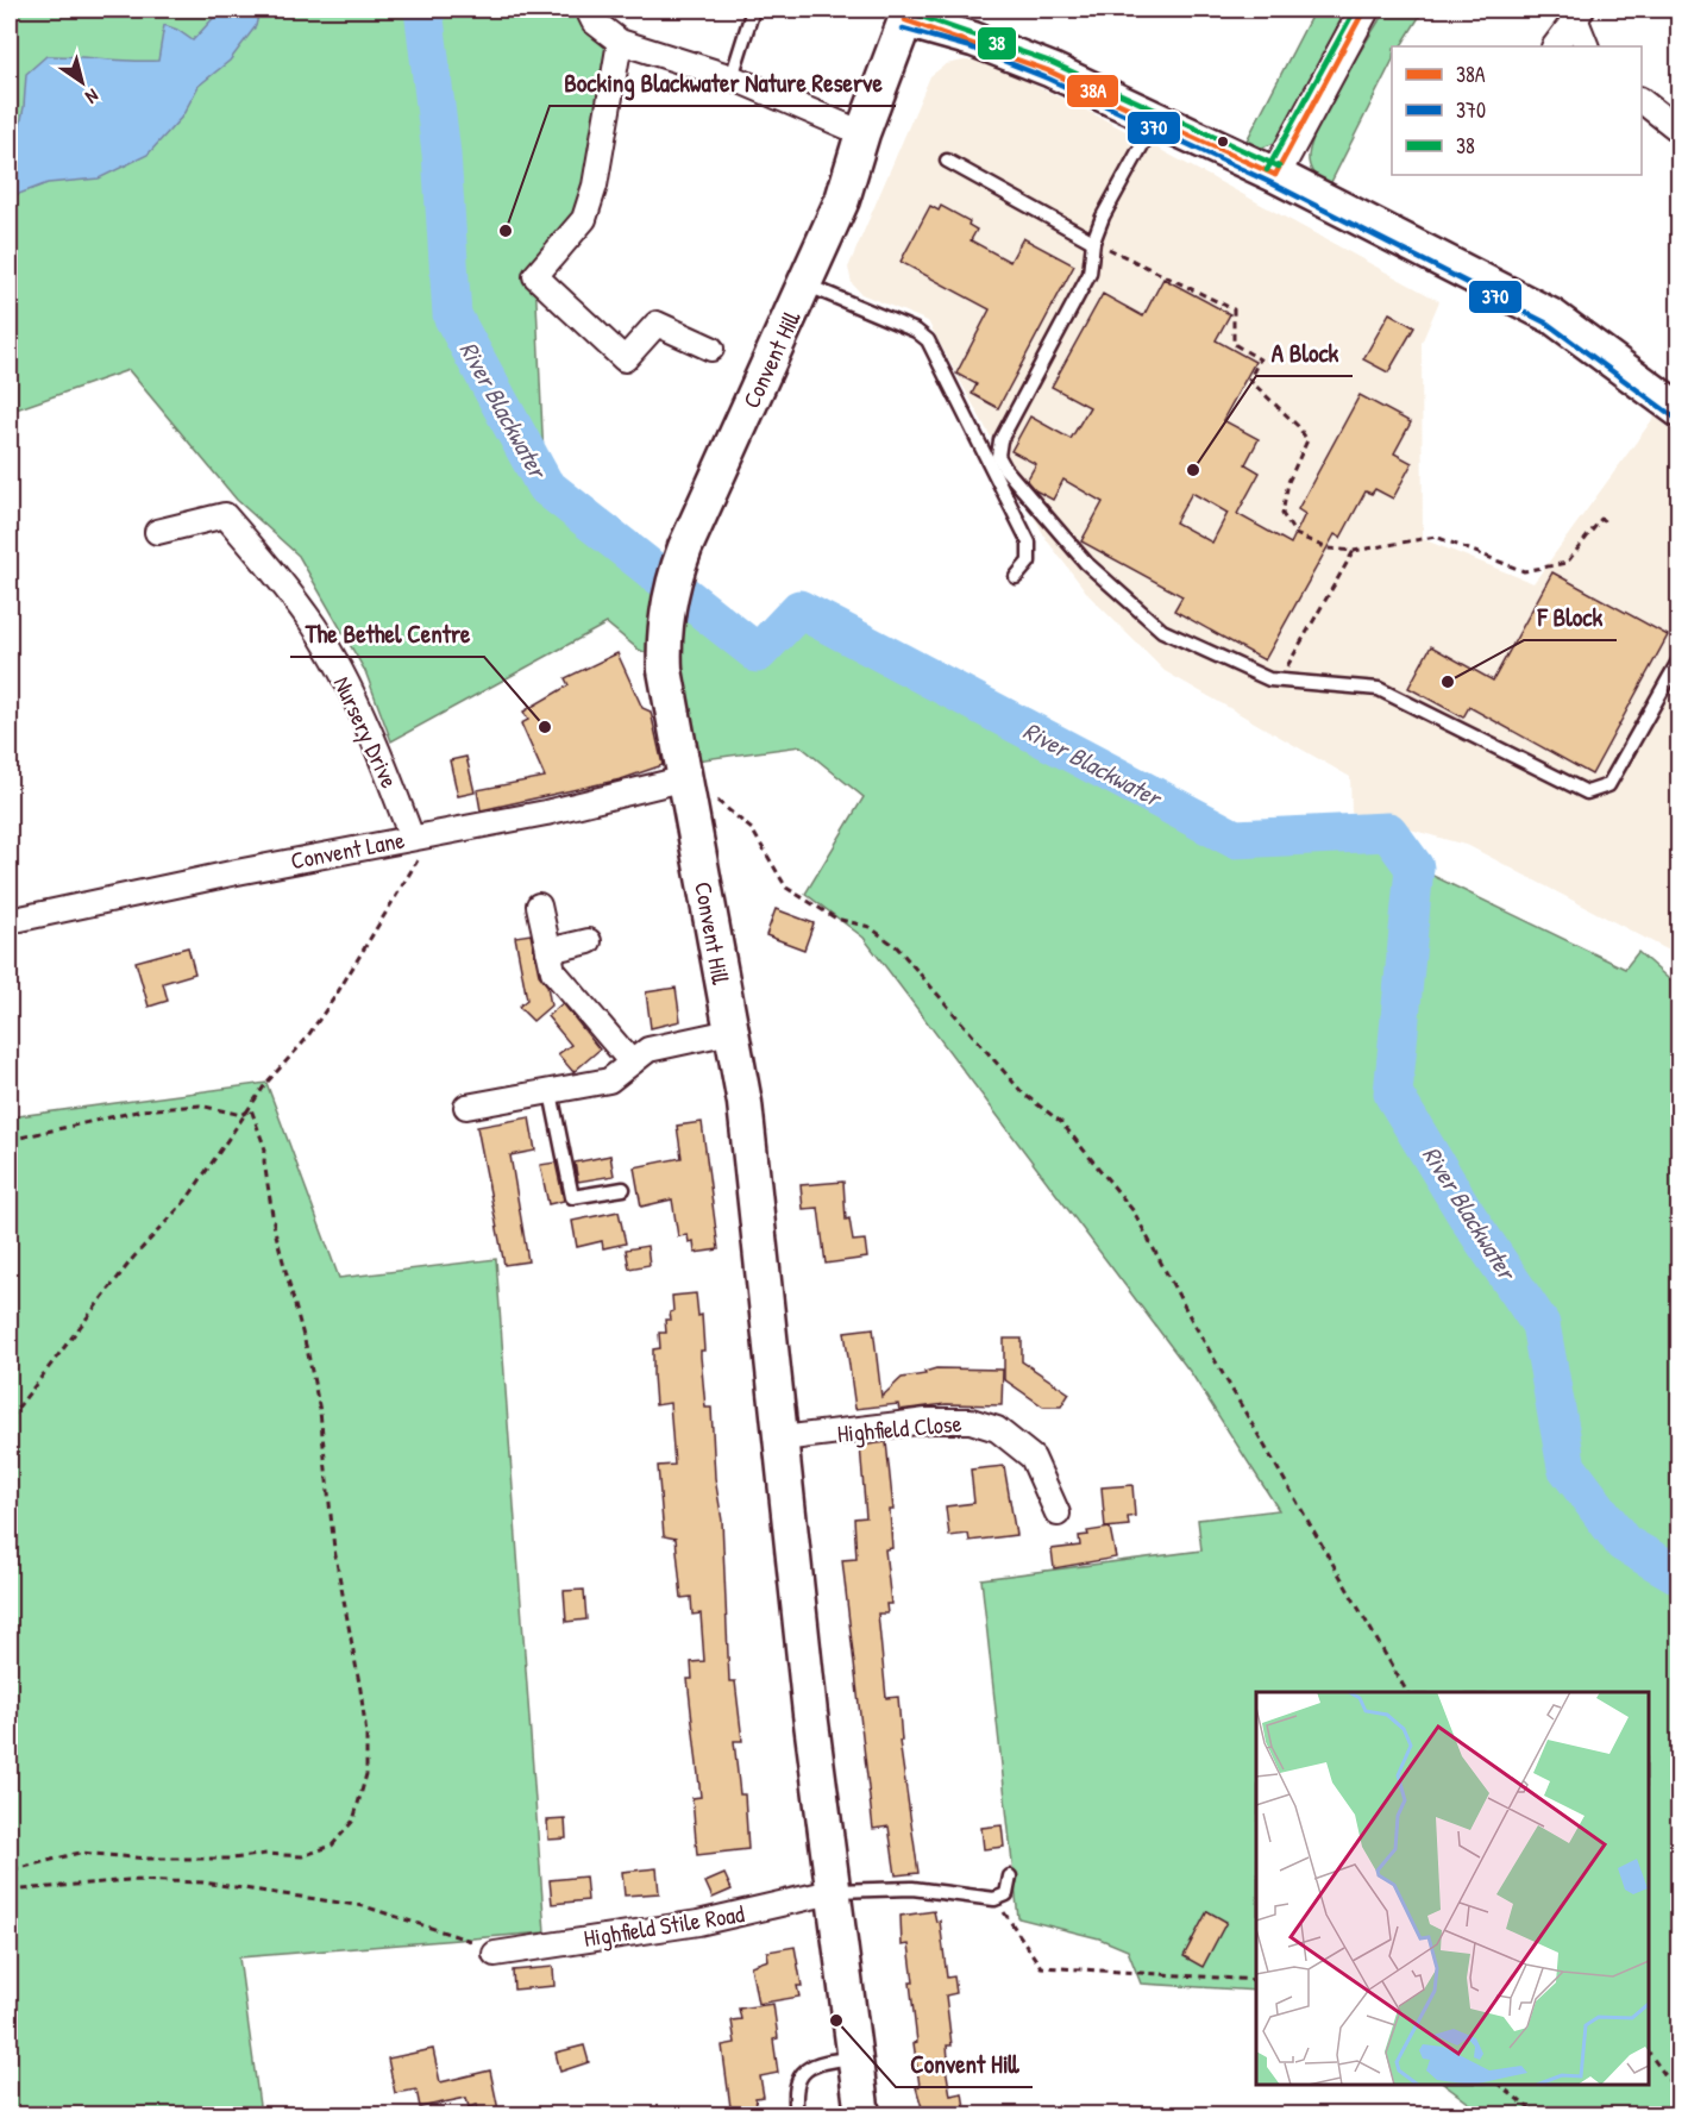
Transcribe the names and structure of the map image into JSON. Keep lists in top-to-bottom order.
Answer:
{
  "streets": {
    "main road": ["Convent Hill"],
    "street": [
      "Nursery Drive",
      "Convent Lane",
      "Highfield Close",
      "Highfield Stile Road"
    ]
  },
  "crossings": [
    ["Convent Hill", "Convent Lane"],
    ["Convent Hill", "Highfield Close"],
    ["Convent Hill", "Highfield Stile Road"],
    ["Nursery Drive", "Convent Lane"]
  ],
  "water": ["River Blackwater"],
  "places": [
    "Bocking Blackwater Nature Reserve",
    "A Block",
    "F Block",
    "The Bethel Centre",
    "Convent Hill"
  ],
  "lines": ["transit line 38A", "transit line 38", "transit line 370"],
  "legend": ["38A", "370", "38"],
  "north": "bottom right"
}
